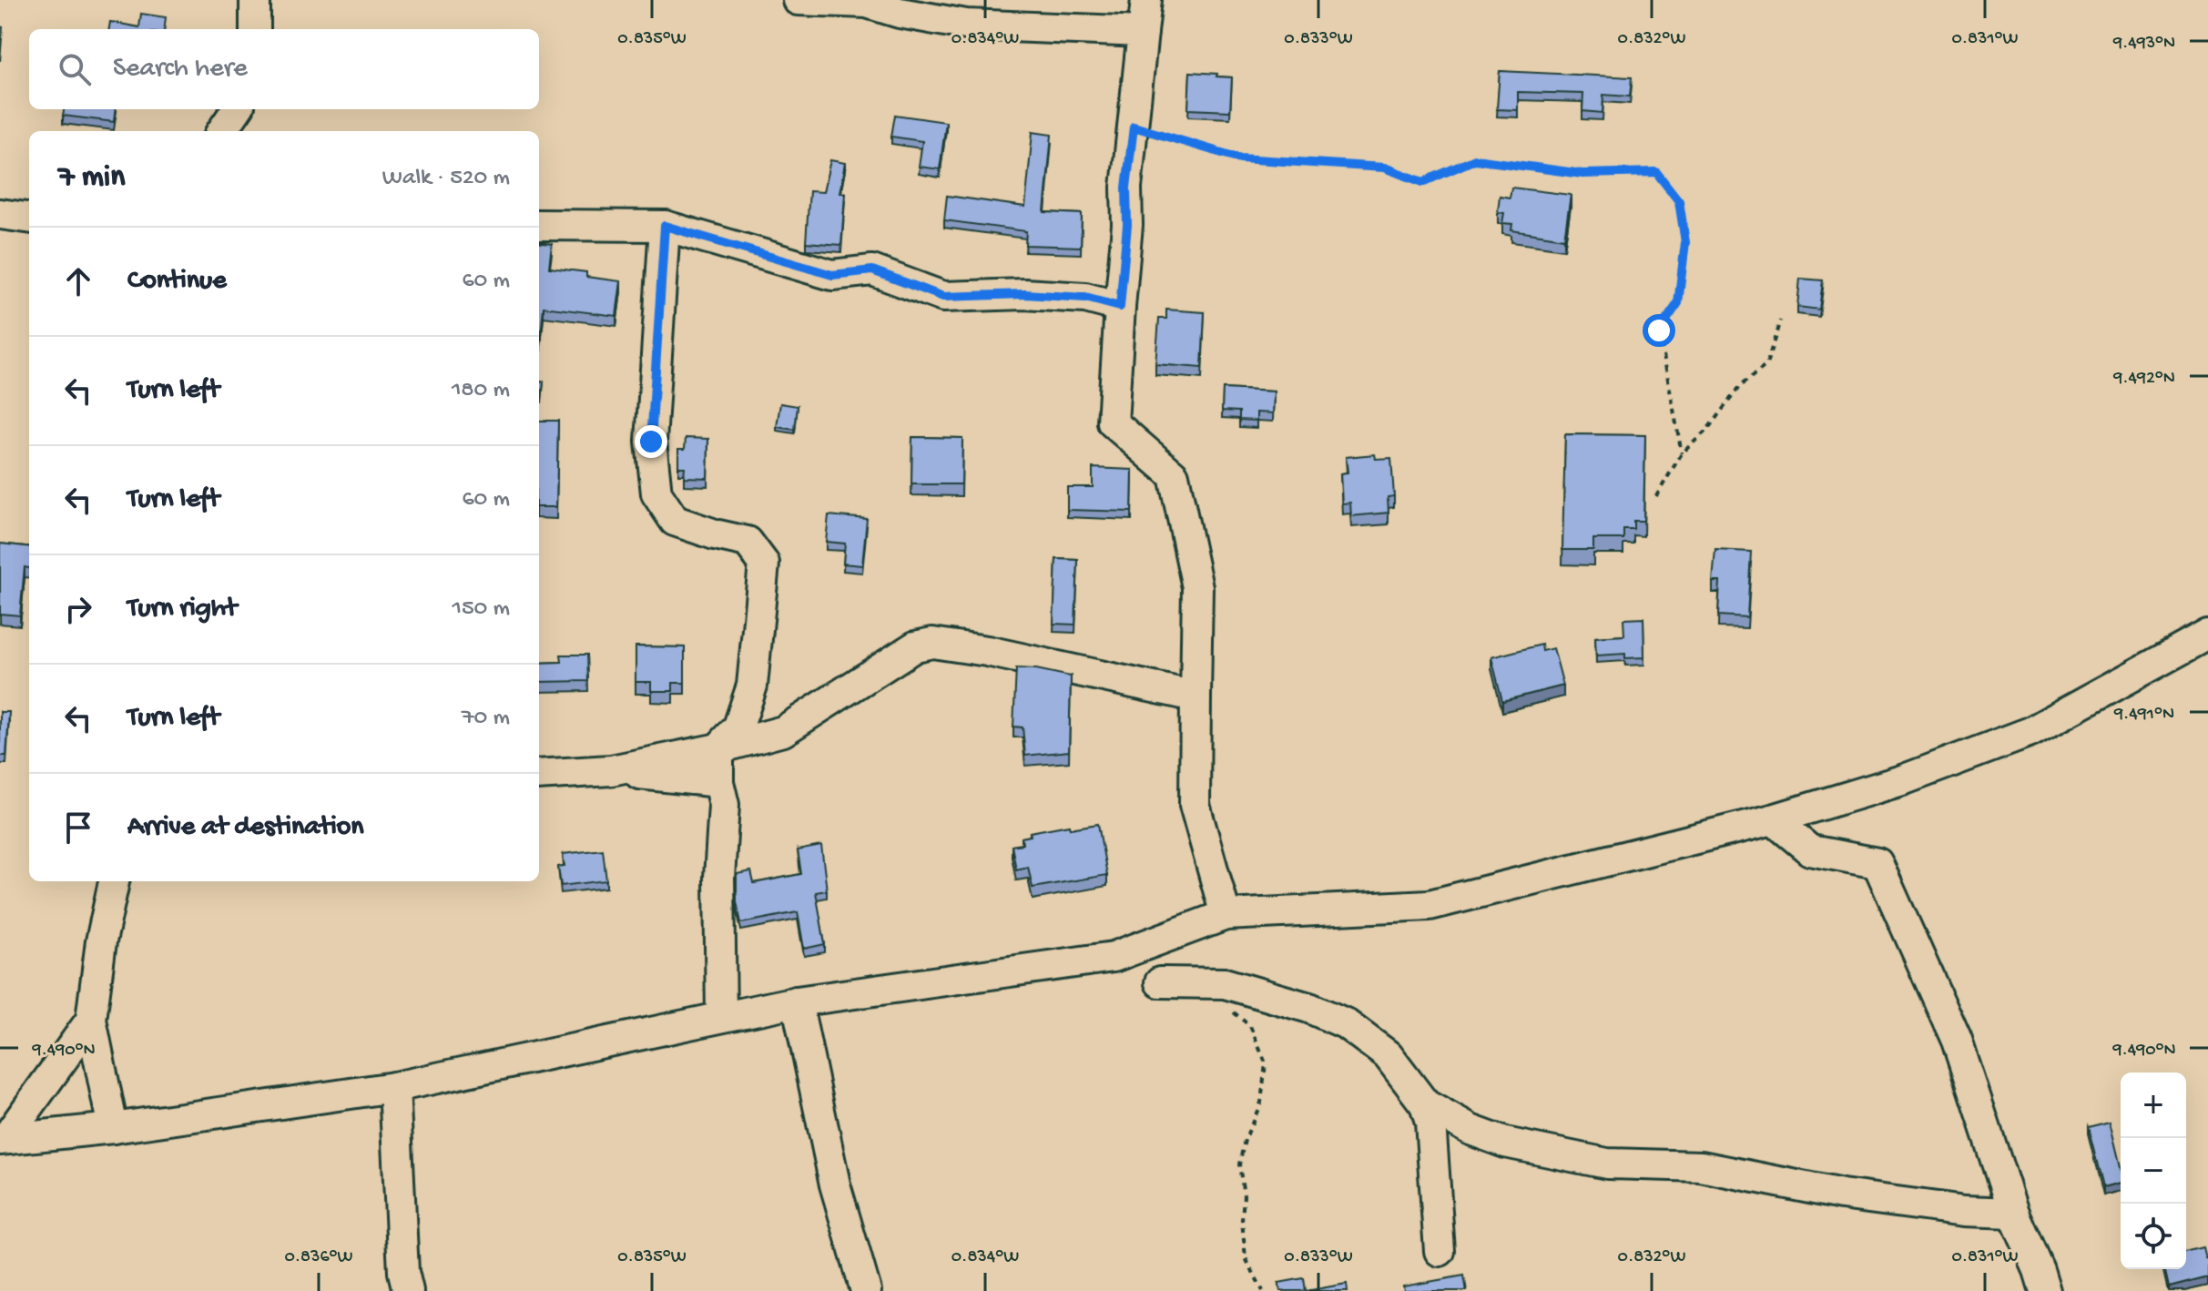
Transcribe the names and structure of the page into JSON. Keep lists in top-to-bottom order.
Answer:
{
  "page": {
    "search": "Search here",
    "heading": ["7 min", "Walk · 520 m"],
    "list": [
      ["Continue", "60 m"],
      ["Turn left", "180 m"],
      ["Turn left", "60 m"],
      ["Turn right", "150 m"],
      ["Turn left", "70 m"],
      "Arrive at destination"
    ],
    "map_buttons": ["+", "−"]
  },
  "coordinates": [
    "0.835°W",
    "0.834°W",
    "0.833°W",
    "0.832°W",
    "0.831°W",
    "9.493°N",
    "9.492°N",
    "9.491°N",
    "9.490°N",
    "0.836°W"
  ]
}
